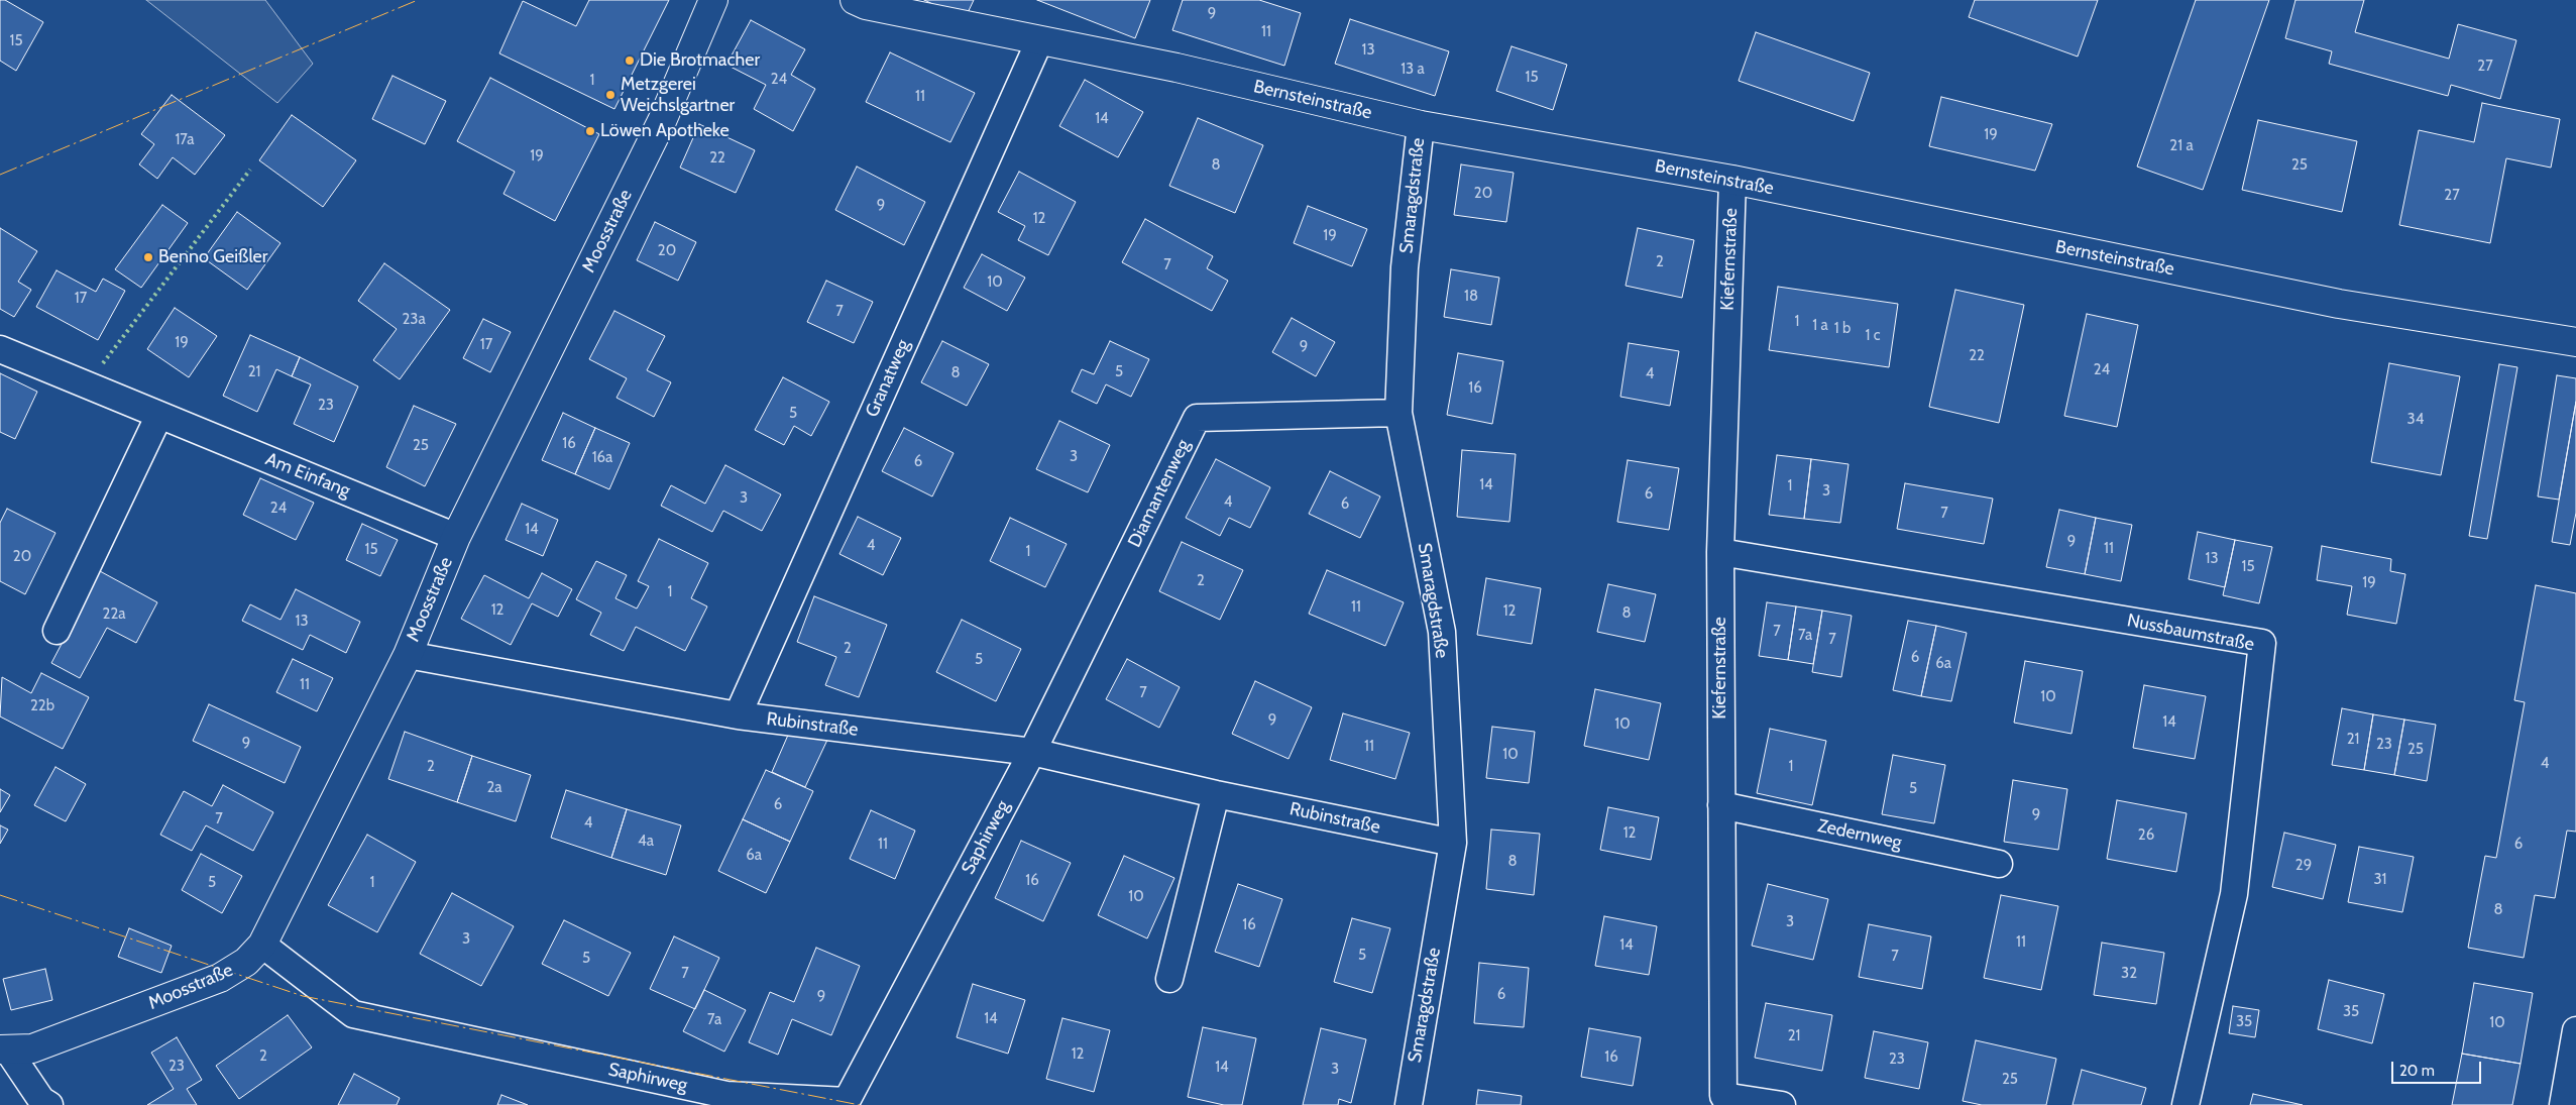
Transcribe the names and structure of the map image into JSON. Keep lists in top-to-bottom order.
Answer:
{
  "streets": {
    "street": [
      "Bernsteinstraße",
      "Smaragdstraße",
      "Moosstraße",
      "Kiefernstraße",
      "Granatweg",
      "Am Einfang",
      "Diamantenweg",
      "Nussbaumstraße",
      "Rubinstraße",
      "Zedernweg",
      "Saphirweg"
    ]
  },
  "crossings": [
    ["Bernsteinstraße", "Smaragdstraße"],
    ["Bernsteinstraße", "Kiefernstraße"],
    ["Bernsteinstraße", "Granatweg"],
    ["Smaragdstraße", "Diamantenweg"],
    ["Smaragdstraße", "Rubinstraße"],
    ["Moosstraße", "Am Einfang"],
    ["Moosstraße", "Rubinstraße"],
    ["Moosstraße", "Saphirweg"],
    ["Kiefernstraße", "Nussbaumstraße"],
    ["Kiefernstraße", "Zedernweg"],
    ["Granatweg", "Rubinstraße"],
    ["Diamantenweg", "Rubinstraße"],
    ["Diamantenweg", "Saphirweg"],
    ["Rubinstraße", "Saphirweg"]
  ],
  "places": [
    "Die Brotmacher",
    "Metzgerei Weichslgartner",
    "Löwen Apotheke",
    "Benno Geißler"
  ],
  "house_numbers": [
    "9",
    "11",
    "15",
    "13",
    "27",
    "13 a",
    "15",
    "24",
    "1",
    "11",
    "14",
    "19",
    "17a",
    "21 a",
    "19",
    "22",
    "8",
    "25",
    "20",
    "27",
    "9",
    "12",
    "19",
    "20",
    "2",
    "7",
    "10",
    "18",
    "17",
    "7",
    "23a",
    "1",
    "1 a",
    "1 b",
    "1 c",
    "19",
    "17",
    "9",
    "22",
    "24",
    "21",
    "5",
    "8",
    "4",
    "16",
    "23",
    "5",
    "34",
    "16",
    "25",
    "3",
    "16a",
    "6",
    "14",
    "1",
    "3",
    "6",
    "3",
    "4",
    "6",
    "24",
    "7",
    "14",
    "9",
    "4",
    "11",
    "15",
    "1",
    "20",
    "13",
    "15",
    "2",
    "19",
    "1",
    "11",
    "12",
    "12",
    "8",
    "22a",
    "13",
    "7",
    "7a",
    "7",
    "2",
    "6",
    "5",
    "6a",
    "11",
    "7",
    "10",
    "22b",
    "9",
    "14",
    "10",
    "21",
    "9",
    "23",
    "11",
    "25",
    "10",
    "4",
    "2",
    "1",
    "2a",
    "5",
    "6",
    "9",
    "7",
    "4",
    "12",
    "26",
    "4a",
    "11",
    "6",
    "6a",
    "8",
    "29",
    "31",
    "16",
    "5",
    "1",
    "10",
    "8",
    "3",
    "16",
    "3",
    "11",
    "14",
    "5",
    "7",
    "5",
    "7",
    "32",
    "6",
    "9",
    "35",
    "14",
    "7a",
    "35",
    "10",
    "21",
    "12",
    "2",
    "16",
    "23",
    "23",
    "14",
    "3",
    "25"
  ],
  "scale_bar": "20 m"
}
